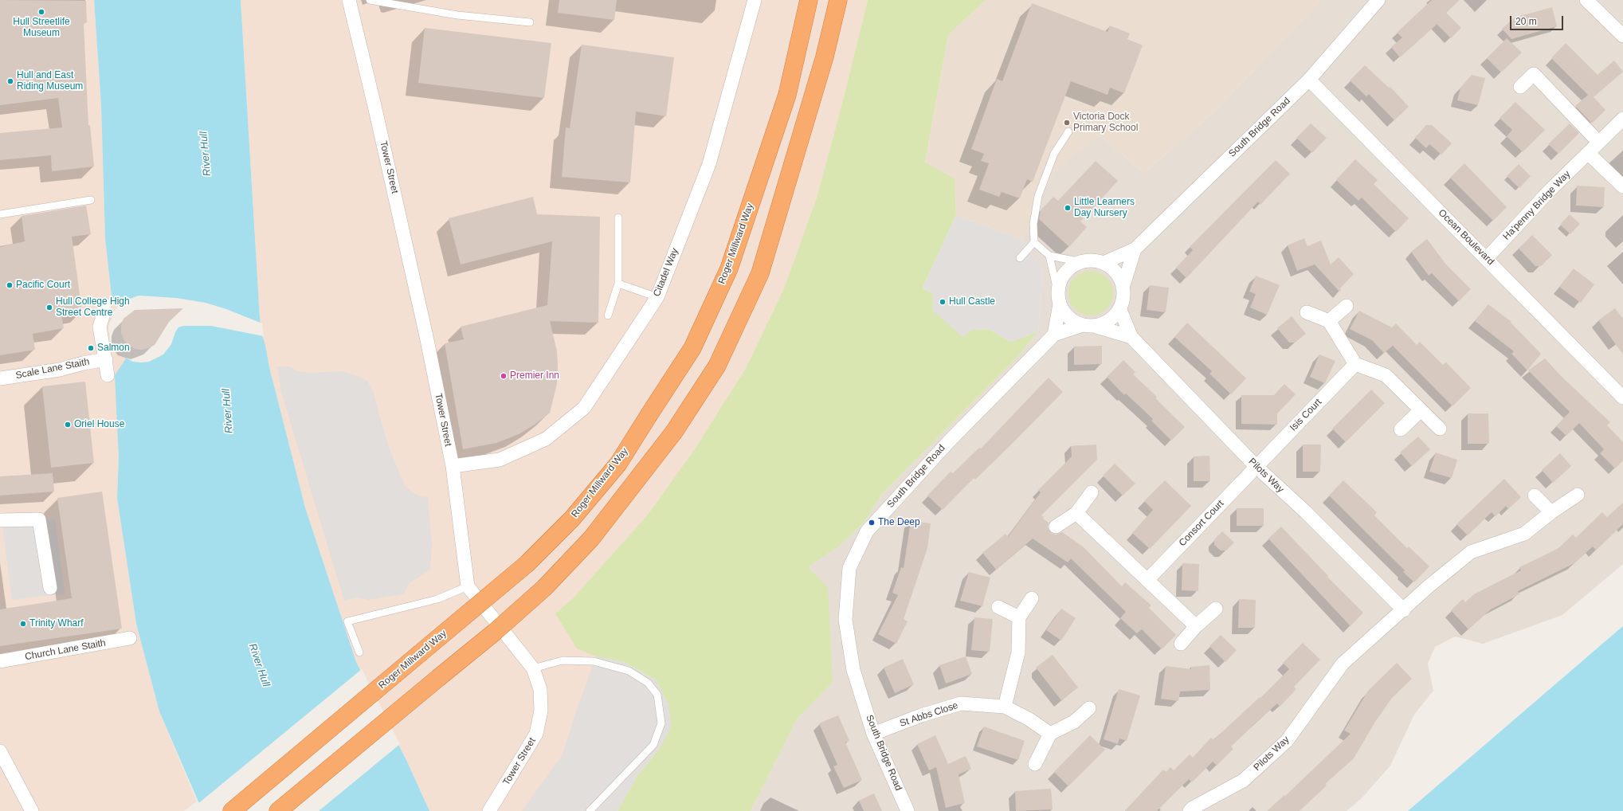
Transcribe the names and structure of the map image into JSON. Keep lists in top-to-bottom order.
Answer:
{
  "streets": {
    "highway": ["Roger Millward Way"],
    "street": [
      "South Bridge Road",
      "Tower Street",
      "Ha'penny Bridge Way",
      "Ocean Boulevard",
      "Citadel Way",
      "Scale Lane Staith",
      "Isis Court",
      "Pilots Way",
      "Consort Court",
      "Church Lane Staith",
      "St Abbs Close"
    ]
  },
  "crossings": [
    ["South Bridge Road", "Ocean Boulevard"],
    ["South Bridge Road", "Pilots Way"],
    ["South Bridge Road", "St Abbs Close"],
    ["Tower Street", "Citadel Way"],
    ["Ha'penny Bridge Way", "Ocean Boulevard"],
    ["Isis Court", "Pilots Way"],
    ["Isis Court", "Consort Court"],
    ["Pilots Way", "Consort Court"]
  ],
  "water": ["River Hull"],
  "places": [
    "Hull Streetlife Museum",
    "Hull and East Riding Museum",
    "Victoria Dock Primary School",
    "Little Learners Day Nursery",
    "Pacific Court",
    "Hull Castle",
    "Hull College High Street Centre",
    "Salmon",
    "Premier Inn",
    "Oriel House",
    "The Deep",
    "Trinity Wharf"
  ],
  "scale_bar": "20 m"
}
